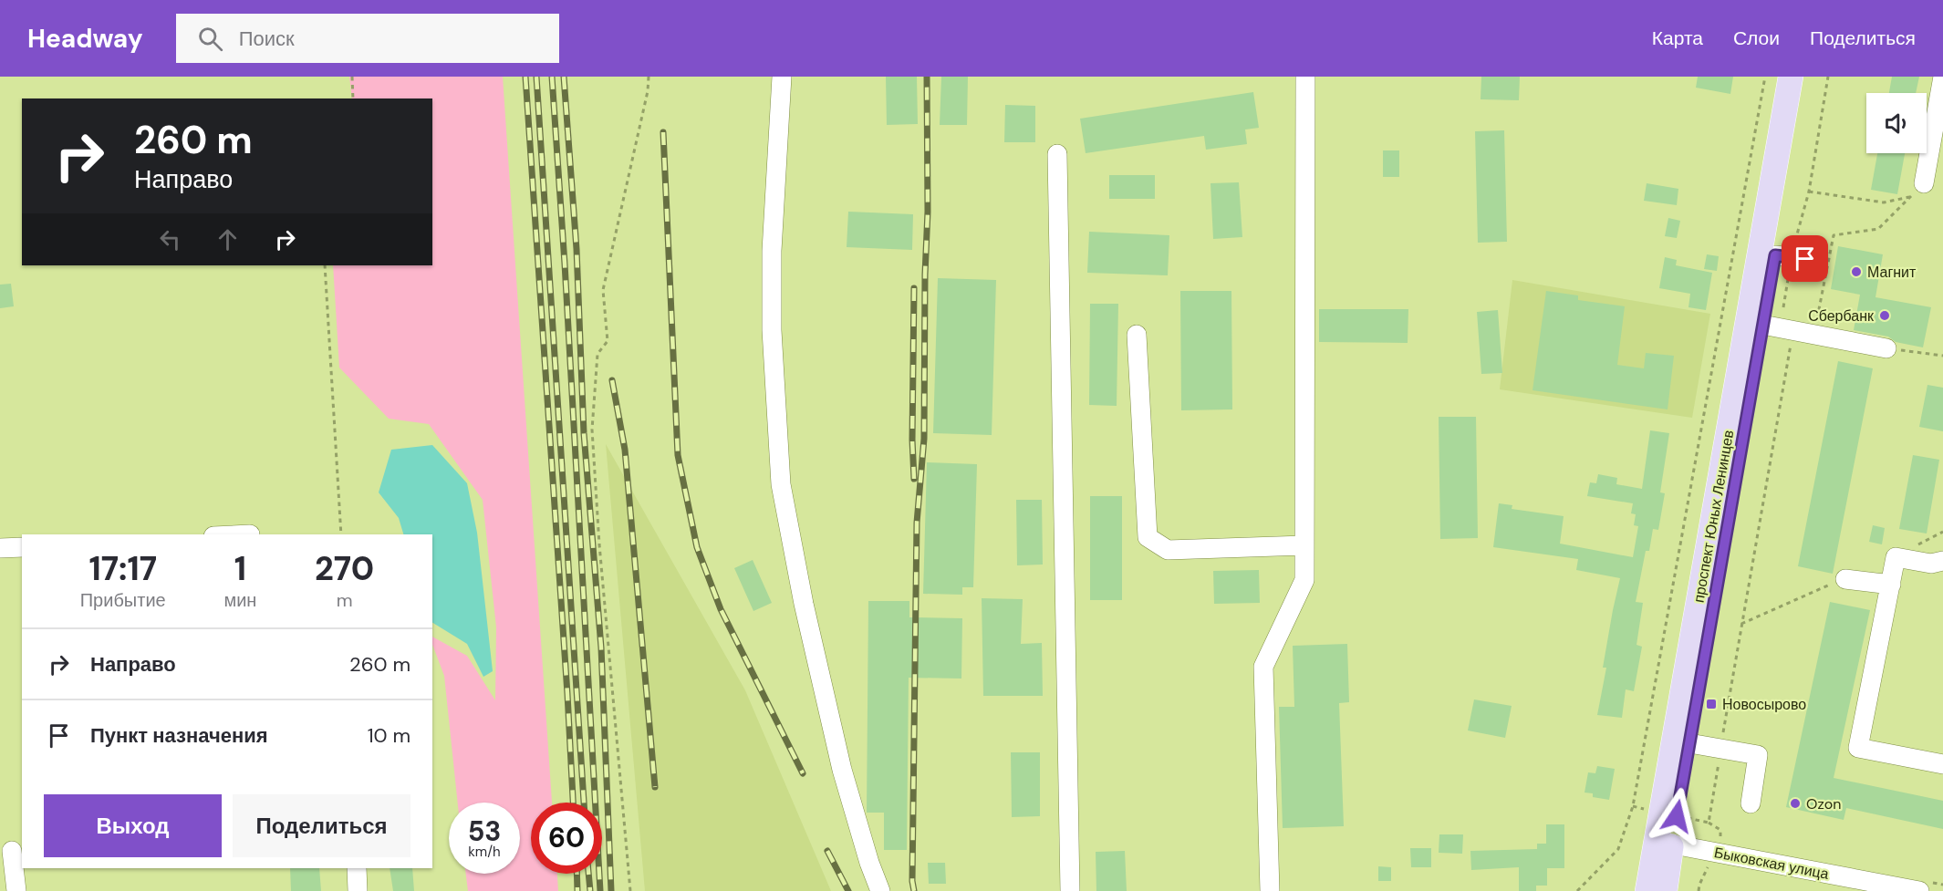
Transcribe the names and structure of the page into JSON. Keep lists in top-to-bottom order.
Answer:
{
  "streets": {
    "main road": ["проспект Юных Ленинцев"],
    "street": ["Быковская улица"]
  },
  "crossings": [
    ["проспект Юных Ленинцев", "Быковская улица"]
  ],
  "places": {
    "other": ["Магнит", "Сбербанк", "Ozon"],
    "transit": ["Новосырово"]
  },
  "page": {
    "header": "Headway",
    "search": "Поиск",
    "nav": ["Карта", "Слои", "Поделиться"],
    "turn": ["260 m", "Направо"],
    "eta": [
      "17:17",
      "Прибытие",
      "1",
      "мин",
      "270",
      "m"
    ],
    "list": [
      {
        "name": "Направо",
        "value": "260 m"
      },
      {
        "name": "Пункт назначения",
        "value": "10 m"
      }
    ],
    "buttons": ["Выход", "Поделиться"],
    "speed": "53 km/h",
    "limit": "60"
  }
}
